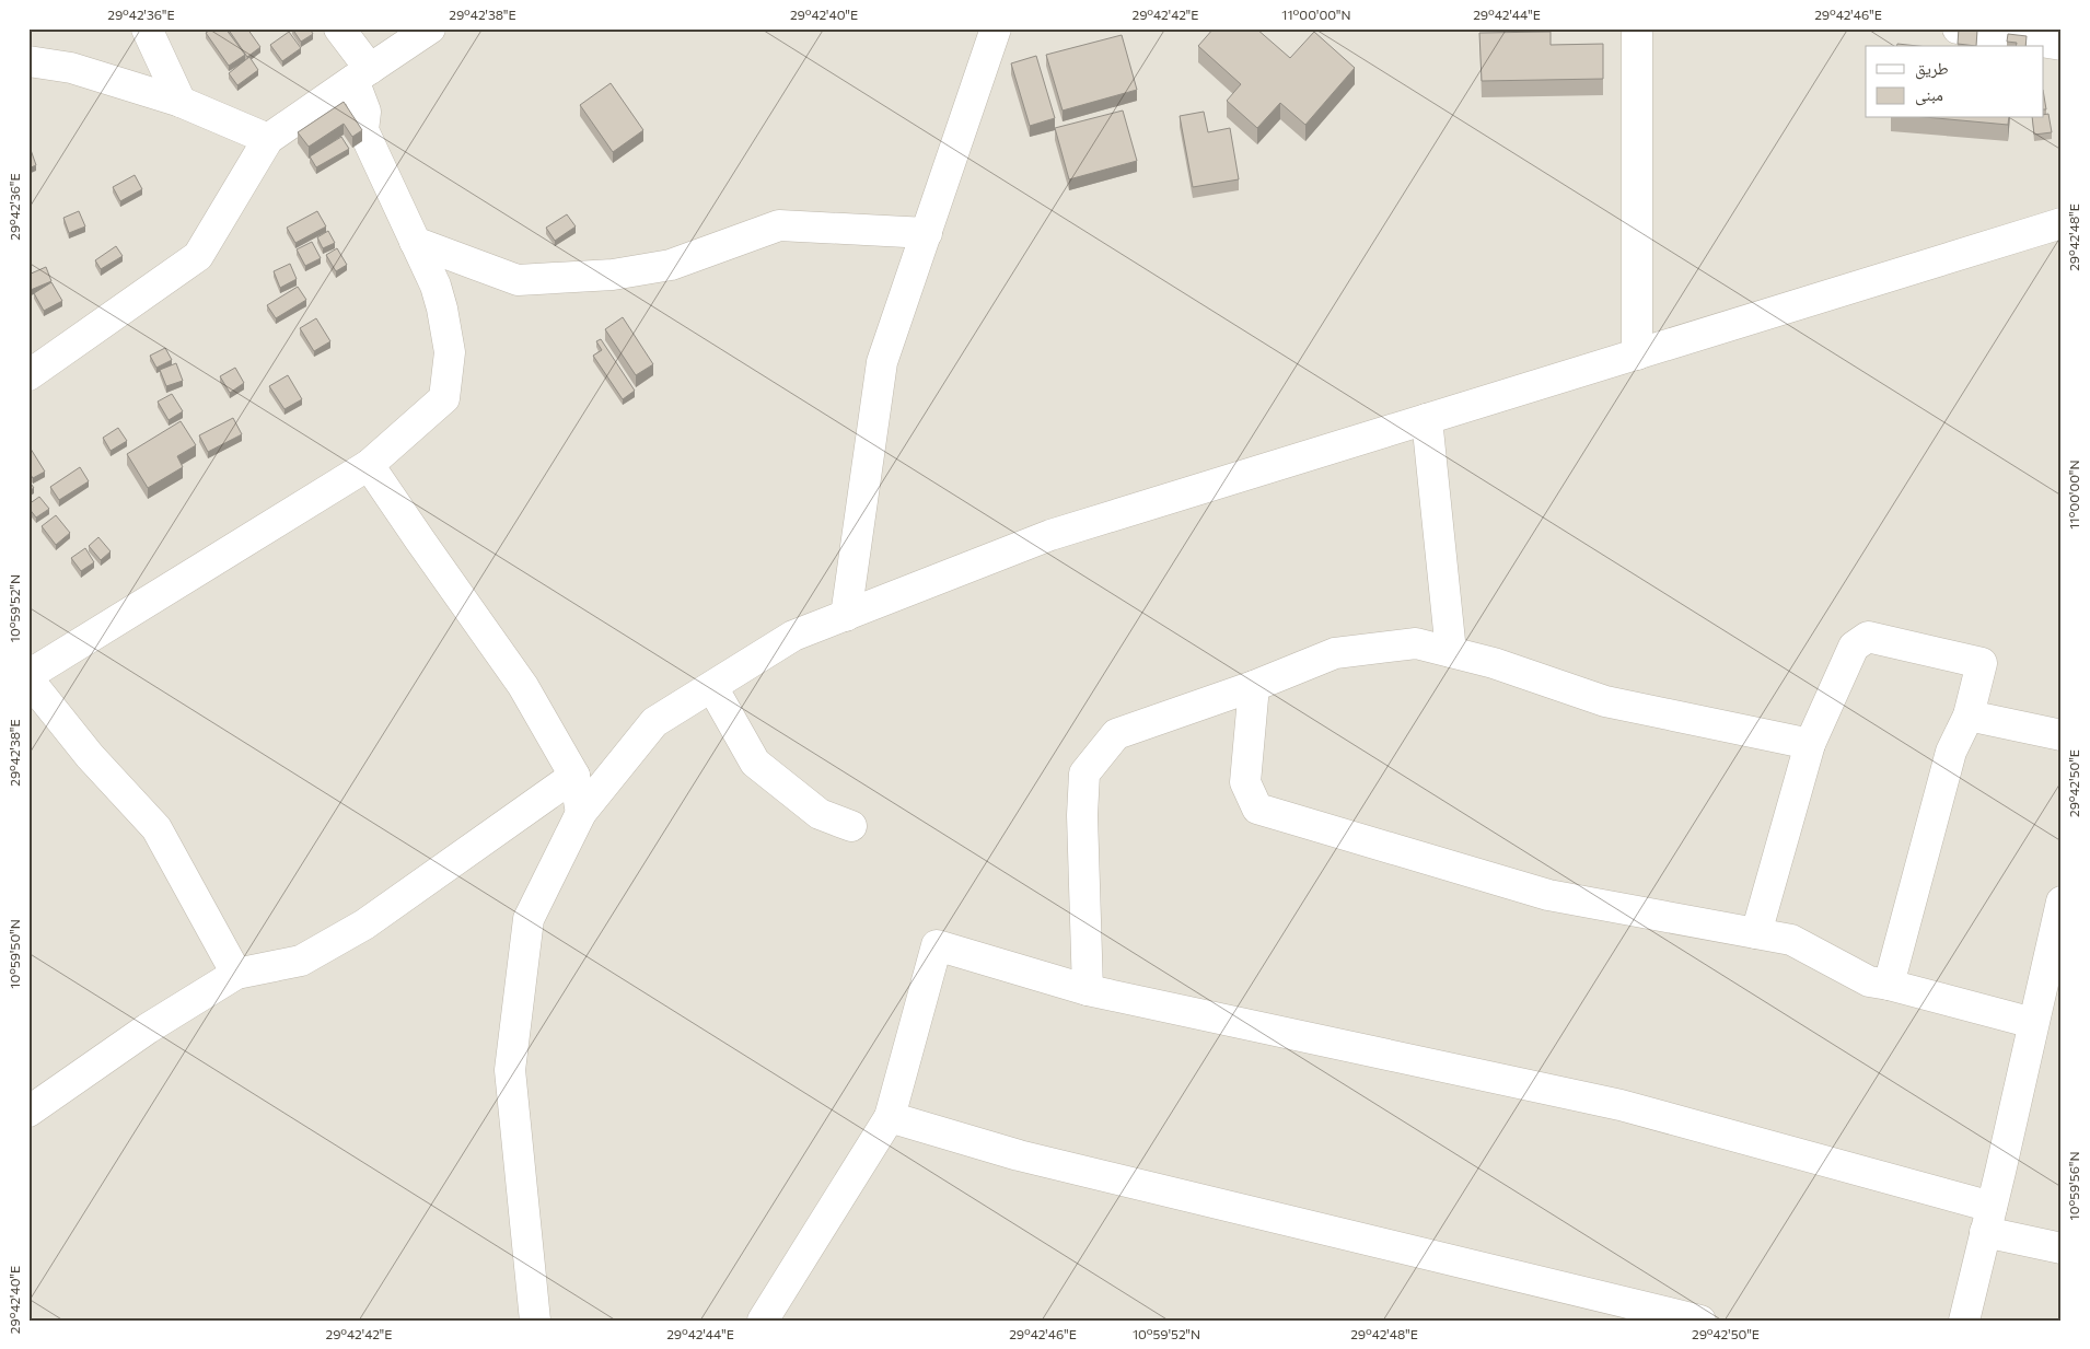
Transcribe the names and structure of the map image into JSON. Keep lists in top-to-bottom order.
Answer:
{
  "legend": ["طريق", "مبنى"],
  "coordinates": [
    "29°42'36\"E",
    "29°42'38\"E",
    "29°42'40\"E",
    "29°42'42\"E",
    "11°00'00\"N",
    "29°42'44\"E",
    "29°42'46\"E",
    "29°42'48\"E",
    "10°59'52\"N",
    "29°42'50\"E",
    "10°59'50\"N",
    "10°59'56\"N"
  ]
}
